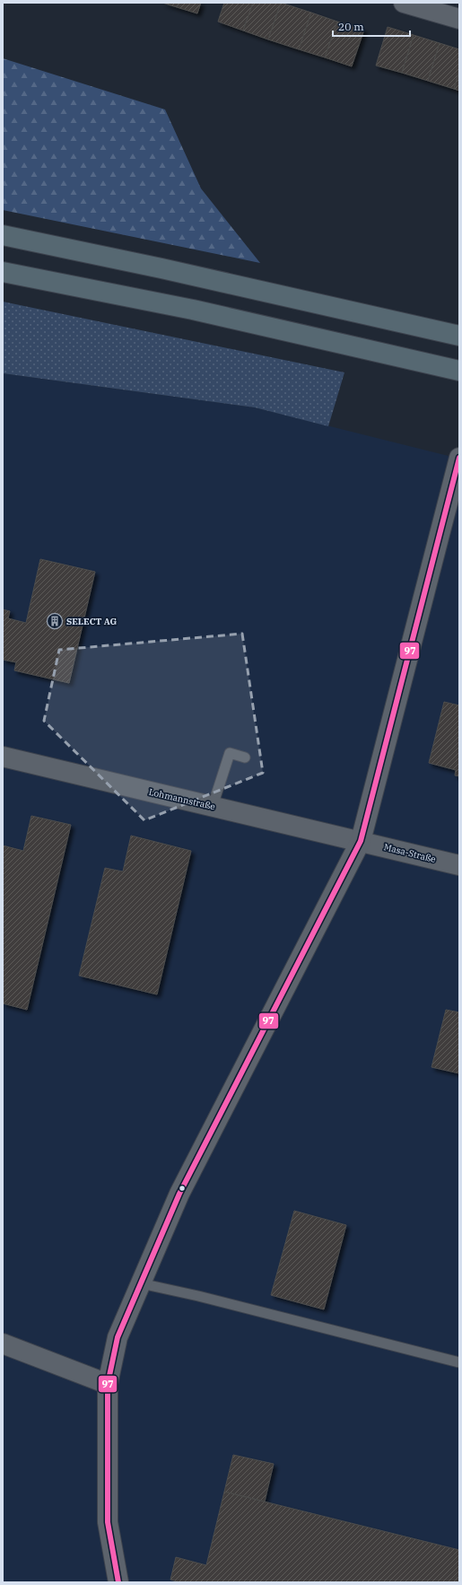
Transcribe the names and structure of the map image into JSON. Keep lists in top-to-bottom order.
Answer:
{
  "streets": {
    "street": ["Lohmannstraße", "Masa-Straße"]
  },
  "crossings": [
    ["Lohmannstraße", "Masa-Straße"]
  ],
  "places": {
    "building": ["SELECT AG"]
  },
  "lines": ["transit line 97"],
  "scale_bar": "20 m"
}
